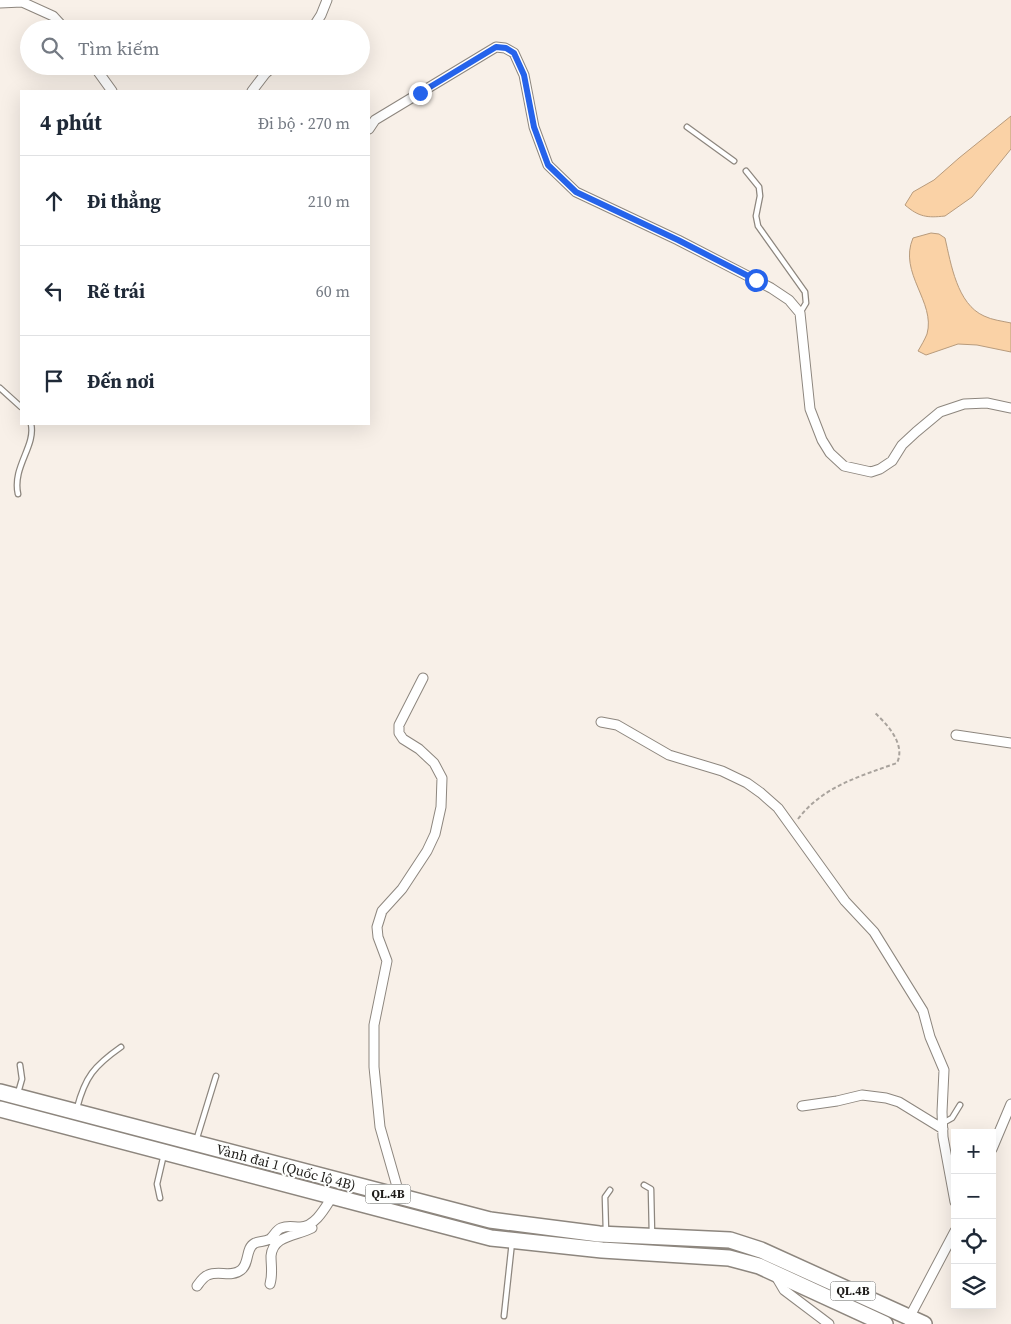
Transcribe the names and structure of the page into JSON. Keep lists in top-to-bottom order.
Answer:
{
  "streets": {
    "highway": ["Vành đai 1 (Quốc lộ 4B)", "QL.4B"]
  },
  "crossings": [
    ["Vành đai 1 (Quốc lộ 4B)", "QL.4B"]
  ],
  "page": {
    "search": "Tìm kiếm",
    "heading": ["4 phút", "Đi bộ · 270 m"],
    "list": [
      ["Đi thẳng", "210 m"],
      ["Rẽ trái", "60 m"],
      "Đến nơi"
    ],
    "map_buttons": ["+", "−"]
  }
}
